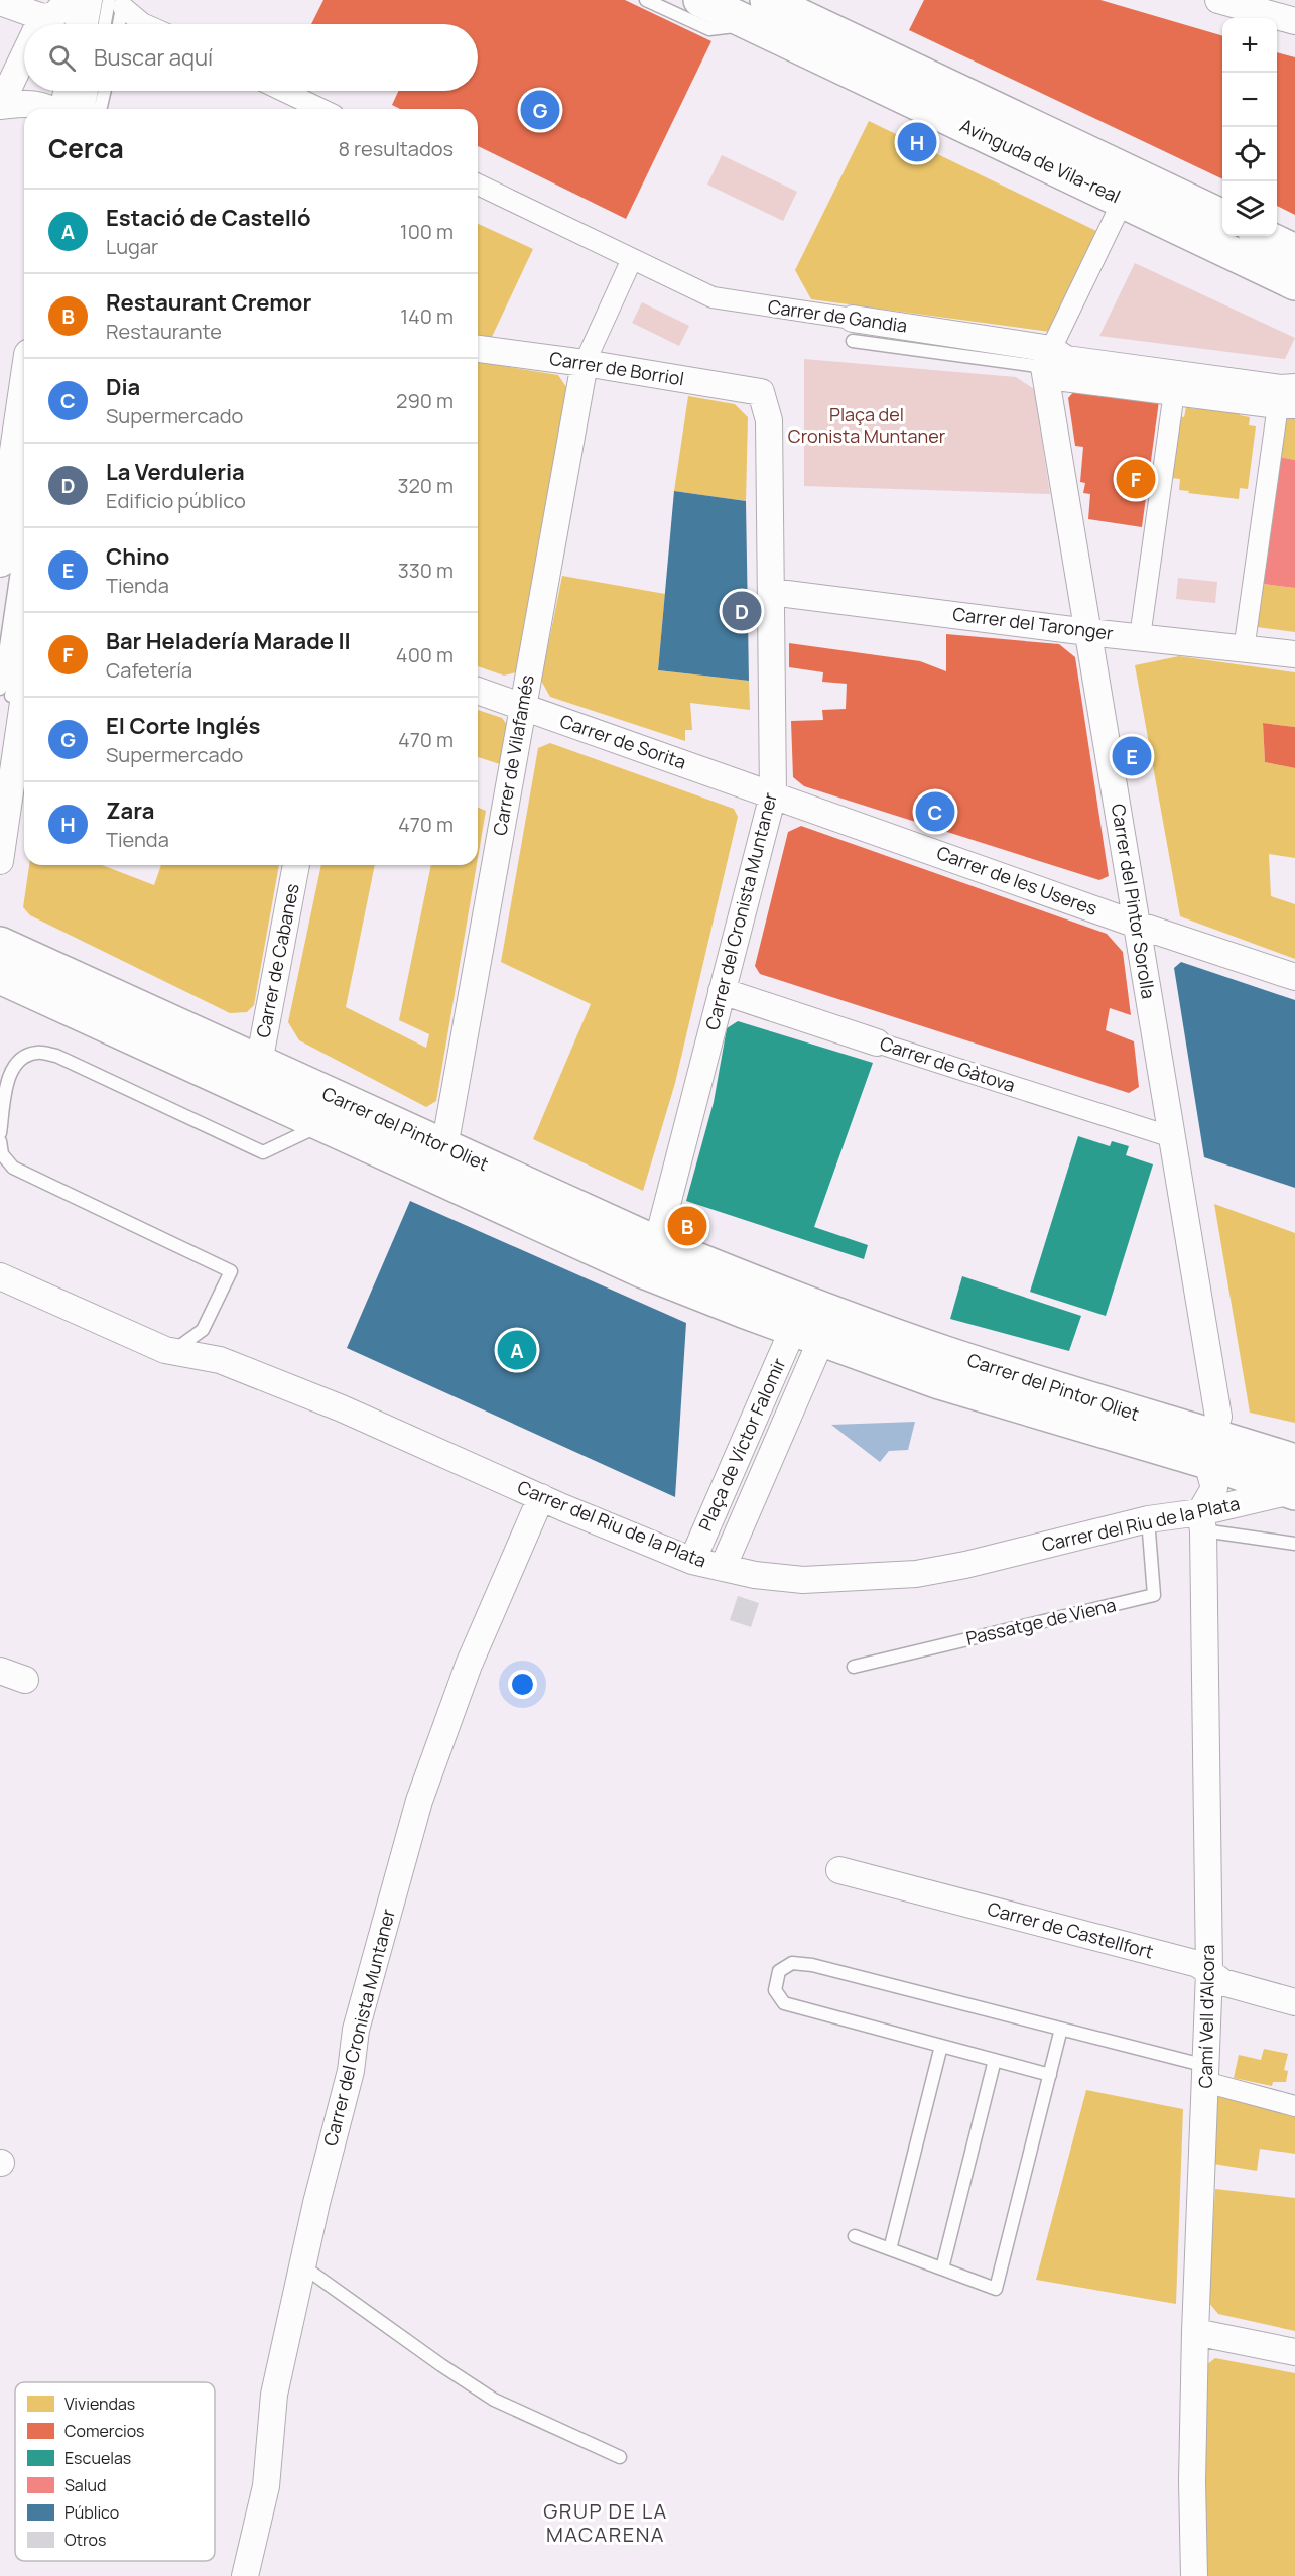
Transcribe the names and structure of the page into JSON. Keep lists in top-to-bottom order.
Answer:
{
  "streets": {
    "main road": ["Avinguda de Vila-real", "Carrer del Pintor Oliet"],
    "street": [
      "Carrer de Gandia",
      "Carrer de Borriol",
      "Carrer del Taronger",
      "Carrer de Sorita",
      "Carrer de Vilafamés",
      "Carrer de les Useres",
      "Carrer del Pintor Sorolla",
      "Carrer del Cronista Muntaner",
      "Carrer de Cabanes",
      "Carrer de Gàtova",
      "Plaça de Víctor Falomir",
      "Carrer del Riu de la Plata",
      "Carrer de Castellfort",
      "Camí Vell d'Alcora"
    ],
    "lane": ["Passatge de Viena"]
  },
  "crossings": [
    ["Carrer de Gandia", "Carrer del Pintor Sorolla"],
    ["Carrer de Borriol", "Carrer de Vilafamés"],
    ["Carrer de Borriol", "Carrer del Cronista Muntaner"],
    ["Carrer del Taronger", "Carrer del Pintor Sorolla"],
    ["Carrer del Taronger", "Carrer del Cronista Muntaner"],
    ["Carrer de Sorita", "Carrer de Vilafamés"],
    ["Carrer de Sorita", "Carrer de les Useres"],
    ["Carrer de Sorita", "Carrer del Cronista Muntaner"],
    ["Carrer de Vilafamés", "Carrer del Pintor Oliet"],
    ["Carrer de les Useres", "Carrer del Pintor Sorolla"],
    ["Carrer de les Useres", "Carrer del Cronista Muntaner"],
    ["Carrer del Pintor Sorolla", "Carrer de Gàtova"],
    ["Carrer del Pintor Sorolla", "Carrer del Pintor Oliet"],
    ["Carrer del Pintor Sorolla", "Camí Vell d'Alcora"],
    ["Carrer del Cronista Muntaner", "Carrer de Gàtova"],
    ["Carrer del Cronista Muntaner", "Carrer del Pintor Oliet"],
    ["Carrer del Cronista Muntaner", "Carrer del Riu de la Plata"],
    ["Carrer de Cabanes", "Carrer del Pintor Oliet"],
    ["Carrer del Pintor Oliet", "Plaça de Víctor Falomir"],
    ["Carrer del Pintor Oliet", "Carrer del Riu de la Plata"],
    ["Carrer del Pintor Oliet", "Camí Vell d'Alcora"],
    ["Plaça de Víctor Falomir", "Carrer del Riu de la Plata"],
    ["Carrer del Riu de la Plata", "Passatge de Viena"],
    ["Carrer del Riu de la Plata", "Camí Vell d'Alcora"],
    ["Carrer de Castellfort", "Camí Vell d'Alcora"]
  ],
  "districts": ["GRUP DE LA MACARENA"],
  "parks": ["Plaça del Cronista Muntaner"],
  "legend": [
    "Viviendas",
    "Comercios",
    "Escuelas",
    "Salud",
    "Público",
    "Otros"
  ],
  "page": {
    "map_buttons": ["+", "−"],
    "search": "Buscar aquí",
    "pins": [
      "G",
      "H",
      "F",
      "D",
      "E",
      "C",
      "B",
      "A"
    ],
    "heading": ["Cerca", "8 resultados"],
    "list": [
      {
        "mark": "A",
        "name": "Estació de Castelló",
        "note": "Lugar",
        "value": "100 m"
      },
      {
        "mark": "B",
        "name": "Restaurant Cremor",
        "note": "Restaurante",
        "value": "140 m"
      },
      {
        "mark": "C",
        "name": "Dia",
        "note": "Supermercado",
        "value": "290 m"
      },
      {
        "mark": "D",
        "name": "La Verduleria",
        "note": "Edificio público",
        "value": "320 m"
      },
      {
        "mark": "E",
        "name": "Chino",
        "note": "Tienda",
        "value": "330 m"
      },
      {
        "mark": "F",
        "name": "Bar Heladería Marade II",
        "note": "Cafetería",
        "value": "400 m"
      },
      {
        "mark": "G",
        "name": "El Corte Inglés",
        "note": "Supermercado",
        "value": "470 m"
      },
      {
        "mark": "H",
        "name": "Zara",
        "note": "Tienda",
        "value": "470 m"
      }
    ]
  }
}
